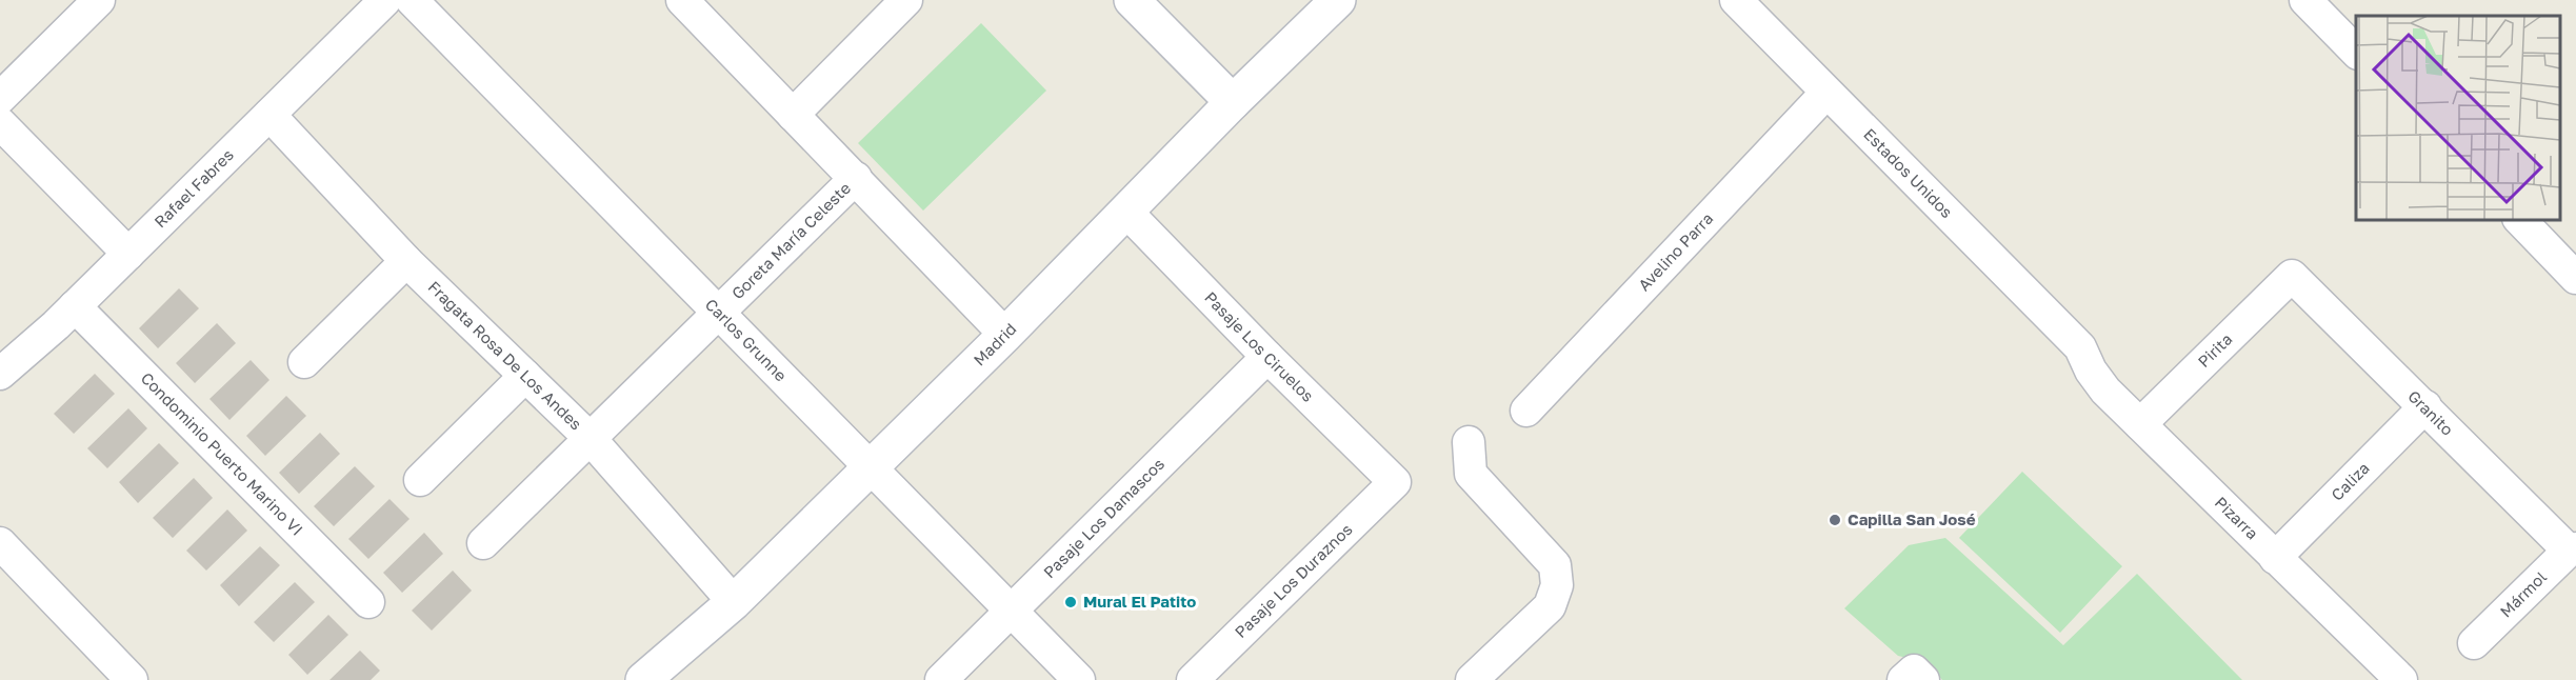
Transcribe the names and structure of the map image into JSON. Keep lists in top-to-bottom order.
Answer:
{
  "streets": {
    "street": [
      "Estados Unidos",
      "Rafael Fabres",
      "Goreta María Celeste",
      "Avelino Parra",
      "Carlos Grunne",
      "Madrid",
      "Pasaje Los Ciruelos",
      "Pirita",
      "Fragata Rosa De Los Andes",
      "Granito",
      "Condominio Puerto Marino VI",
      "Caliza",
      "Pasaje Los Damascos",
      "Pizarra",
      "Pasaje Los Duraznos",
      "Mármol"
    ]
  },
  "crossings": [
    ["Estados Unidos", "Avelino Parra"],
    ["Estados Unidos", "Pizarra"],
    ["Rafael Fabres", "Fragata Rosa De Los Andes"],
    ["Rafael Fabres", "Condominio Puerto Marino VI"],
    ["Goreta María Celeste", "Carlos Grunne"],
    ["Goreta María Celeste", "Fragata Rosa De Los Andes"],
    ["Carlos Grunne", "Madrid"],
    ["Carlos Grunne", "Pasaje Los Damascos"],
    ["Madrid", "Pasaje Los Ciruelos"],
    ["Madrid", "Fragata Rosa De Los Andes"],
    ["Pasaje Los Ciruelos", "Pasaje Los Damascos"],
    ["Pasaje Los Ciruelos", "Pasaje Los Duraznos"],
    ["Pirita", "Granito"],
    ["Pirita", "Pizarra"],
    ["Granito", "Caliza"],
    ["Granito", "Mármol"],
    ["Caliza", "Pizarra"]
  ],
  "places": ["Capilla San José", "Mural El Patito"]
}
